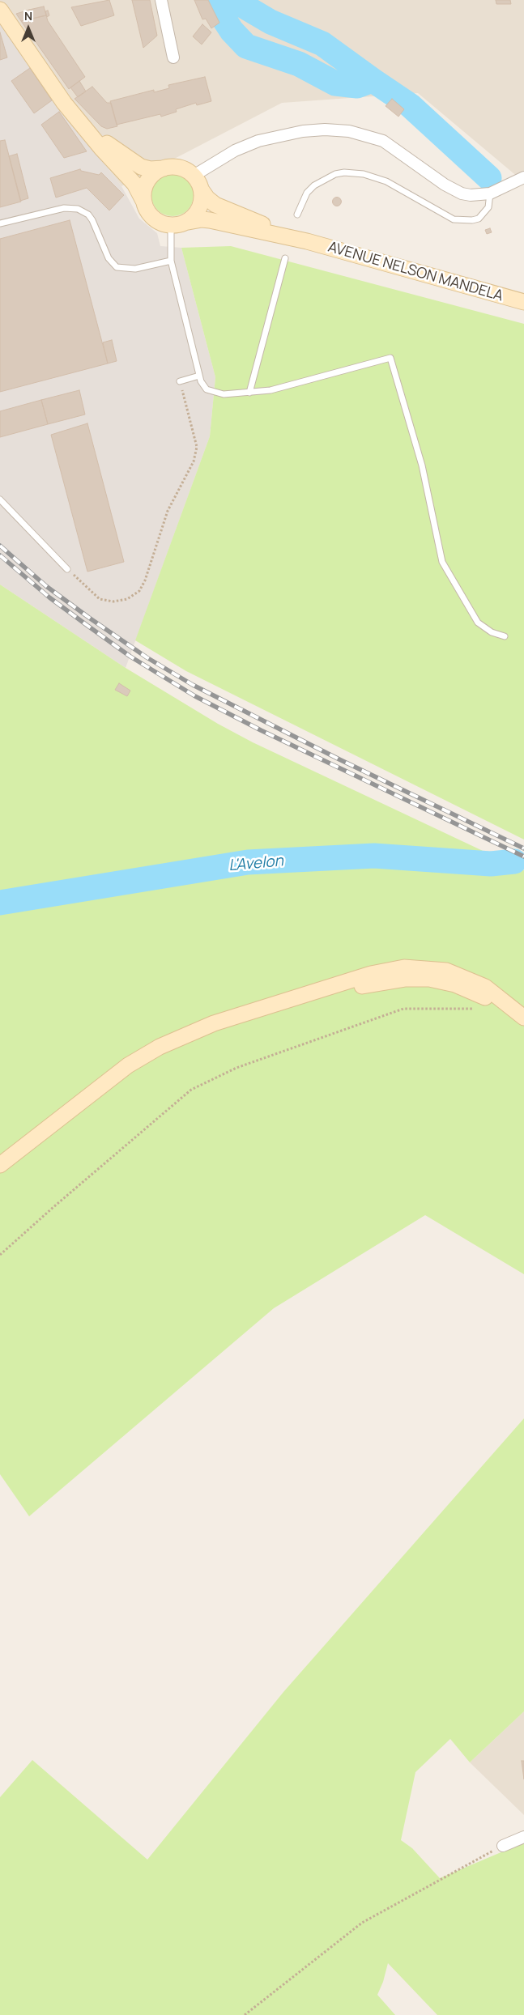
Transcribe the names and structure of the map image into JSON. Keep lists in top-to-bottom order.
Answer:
{
  "streets": {
    "street": ["AVENUE NELSON MANDELA"]
  },
  "water": ["L'Avelon"],
  "north": "top"
}
